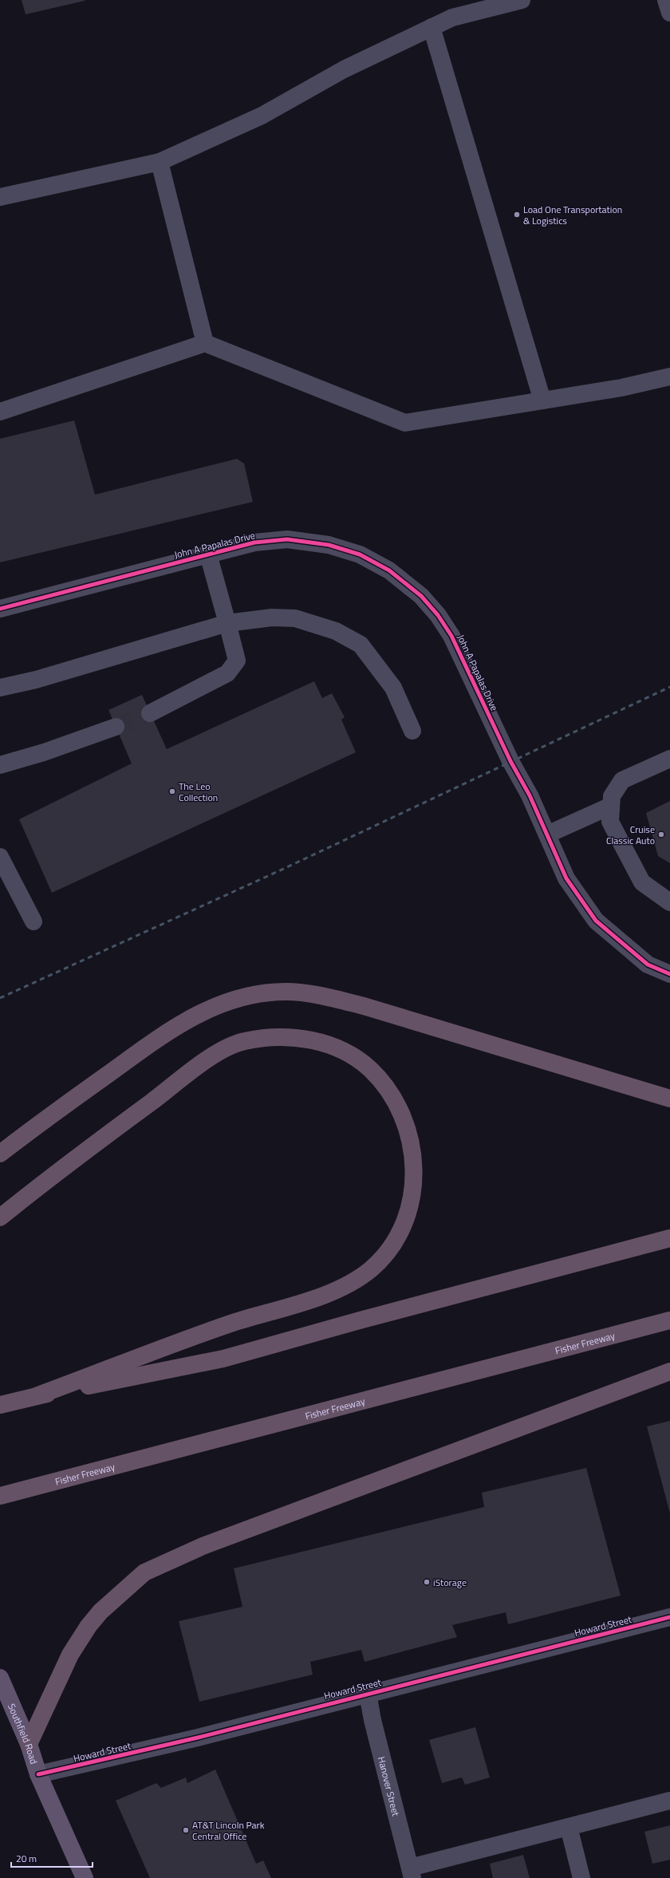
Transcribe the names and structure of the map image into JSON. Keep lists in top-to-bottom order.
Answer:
{
  "streets": {
    "highway": ["Fisher Freeway"],
    "main road": ["Southfield Road"],
    "street": ["John A Papalas Drive", "Howard Street", "Hanover Street"]
  },
  "crossings": [
    ["Howard Street", "Southfield Road"],
    ["Howard Street", "Hanover Street"]
  ],
  "places": [
    "Load One Transportation & Logistics",
    "The Leo Collection",
    "Cruise Classic Auto",
    "iStorage",
    "AT&T Lincoln Park Central Office"
  ],
  "scale_bar": "20 m"
}
